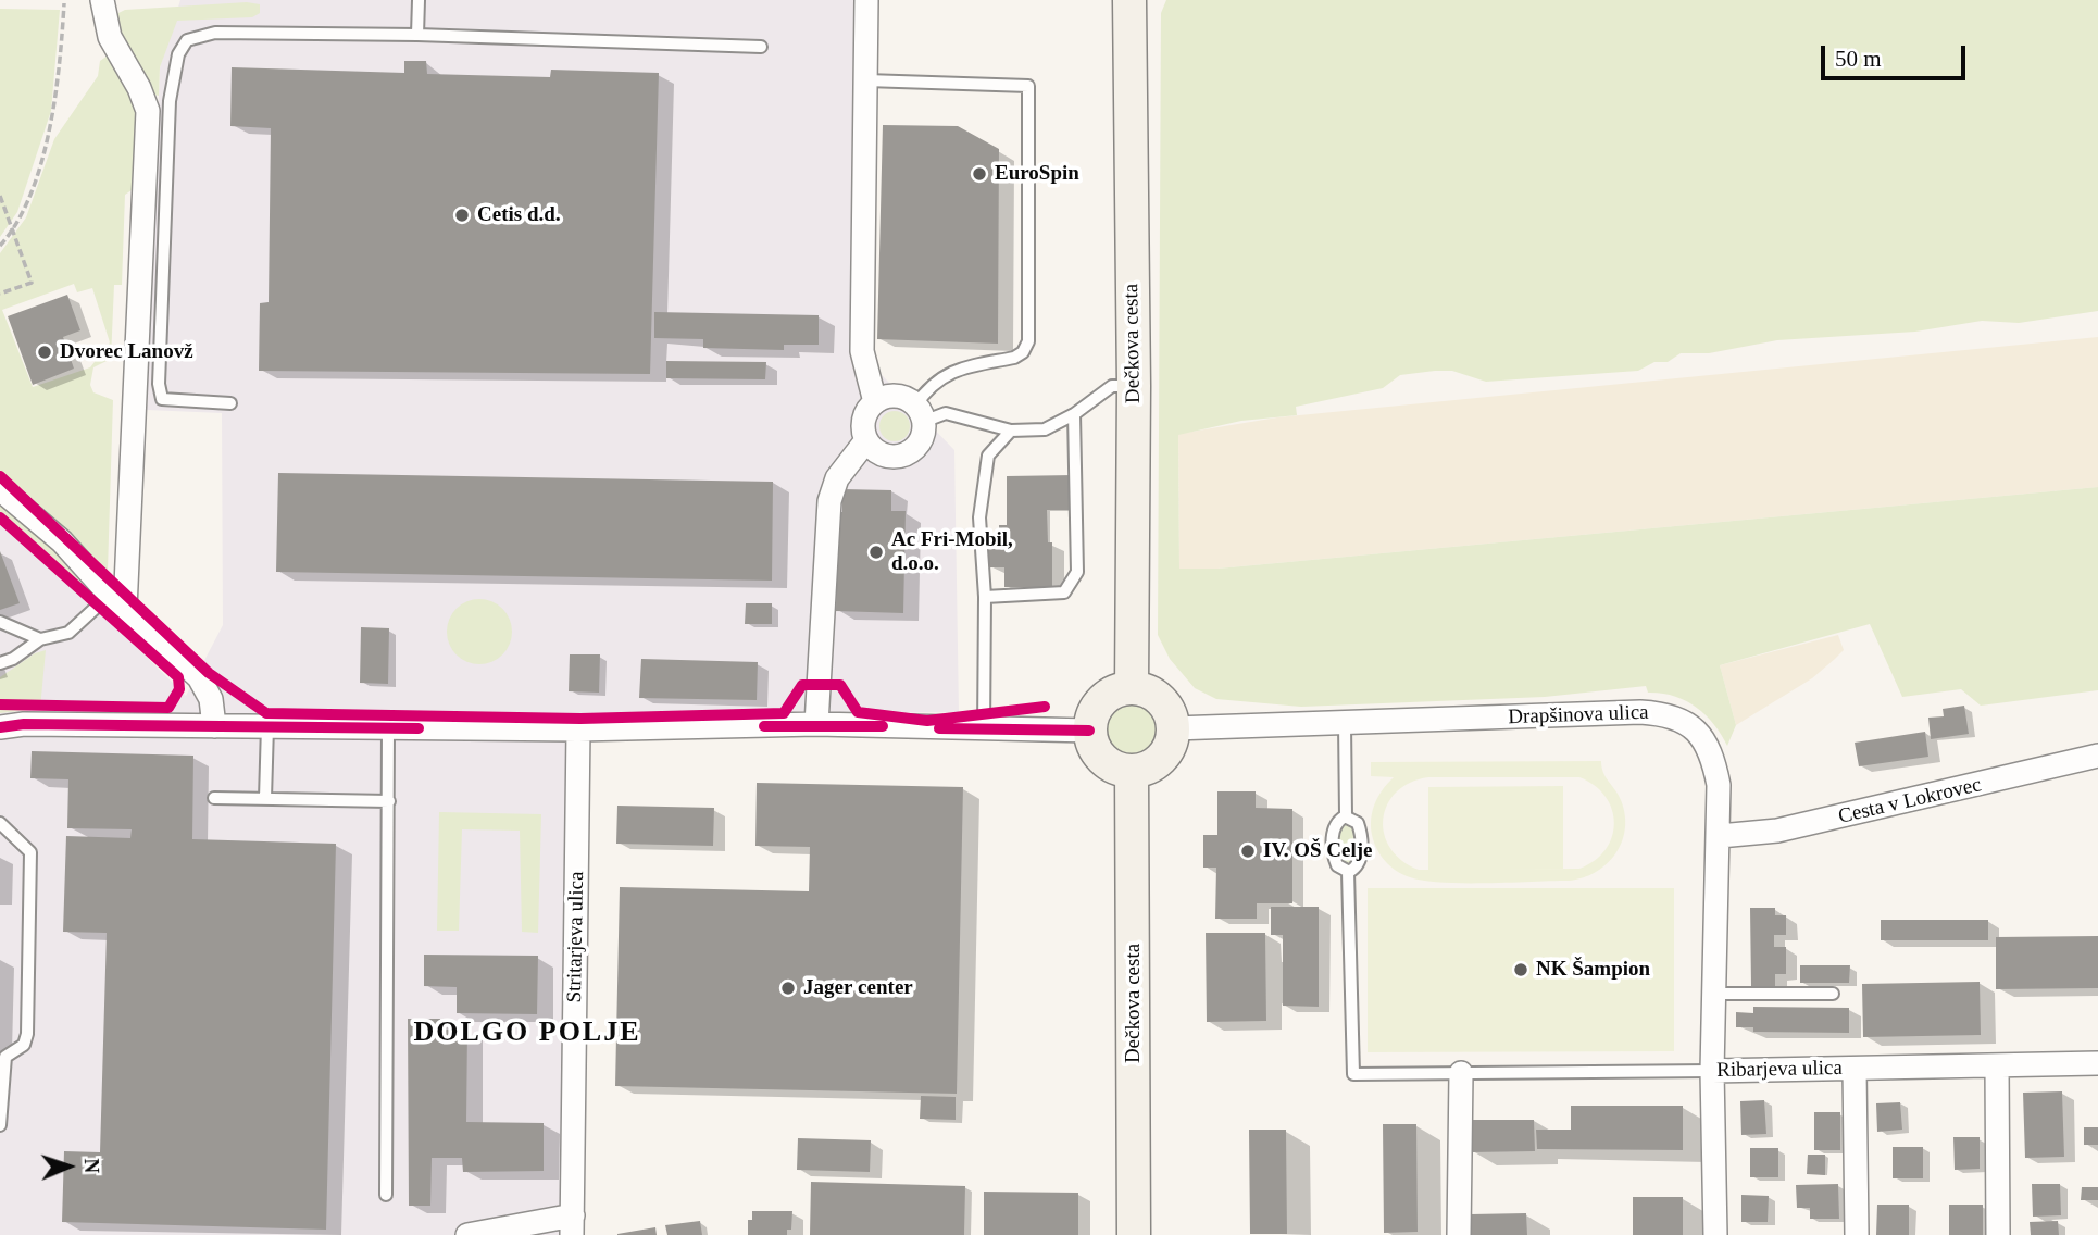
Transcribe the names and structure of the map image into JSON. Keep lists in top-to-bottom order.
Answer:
{
  "streets": {
    "street": [
      "Dečkova cesta",
      "Drapšinova ulica",
      "Cesta v Lokrovec",
      "Stritarjeva ulica",
      "Ribarjeva ulica"
    ]
  },
  "crossings": [
    ["Dečkova cesta", "Drapšinova ulica"],
    ["Drapšinova ulica", "Cesta v Lokrovec"],
    ["Drapšinova ulica", "Ribarjeva ulica"]
  ],
  "districts": ["DOLGO POLJE"],
  "places": [
    "EuroSpin",
    "Cetis d.d.",
    "Dvorec Lanovž",
    "Ac Fri-Mobil, d.o.o.",
    "IV. OŠ Celje",
    "NK Šampion",
    "Jager center"
  ],
  "scale_bar": "50 m",
  "north": "right"
}
